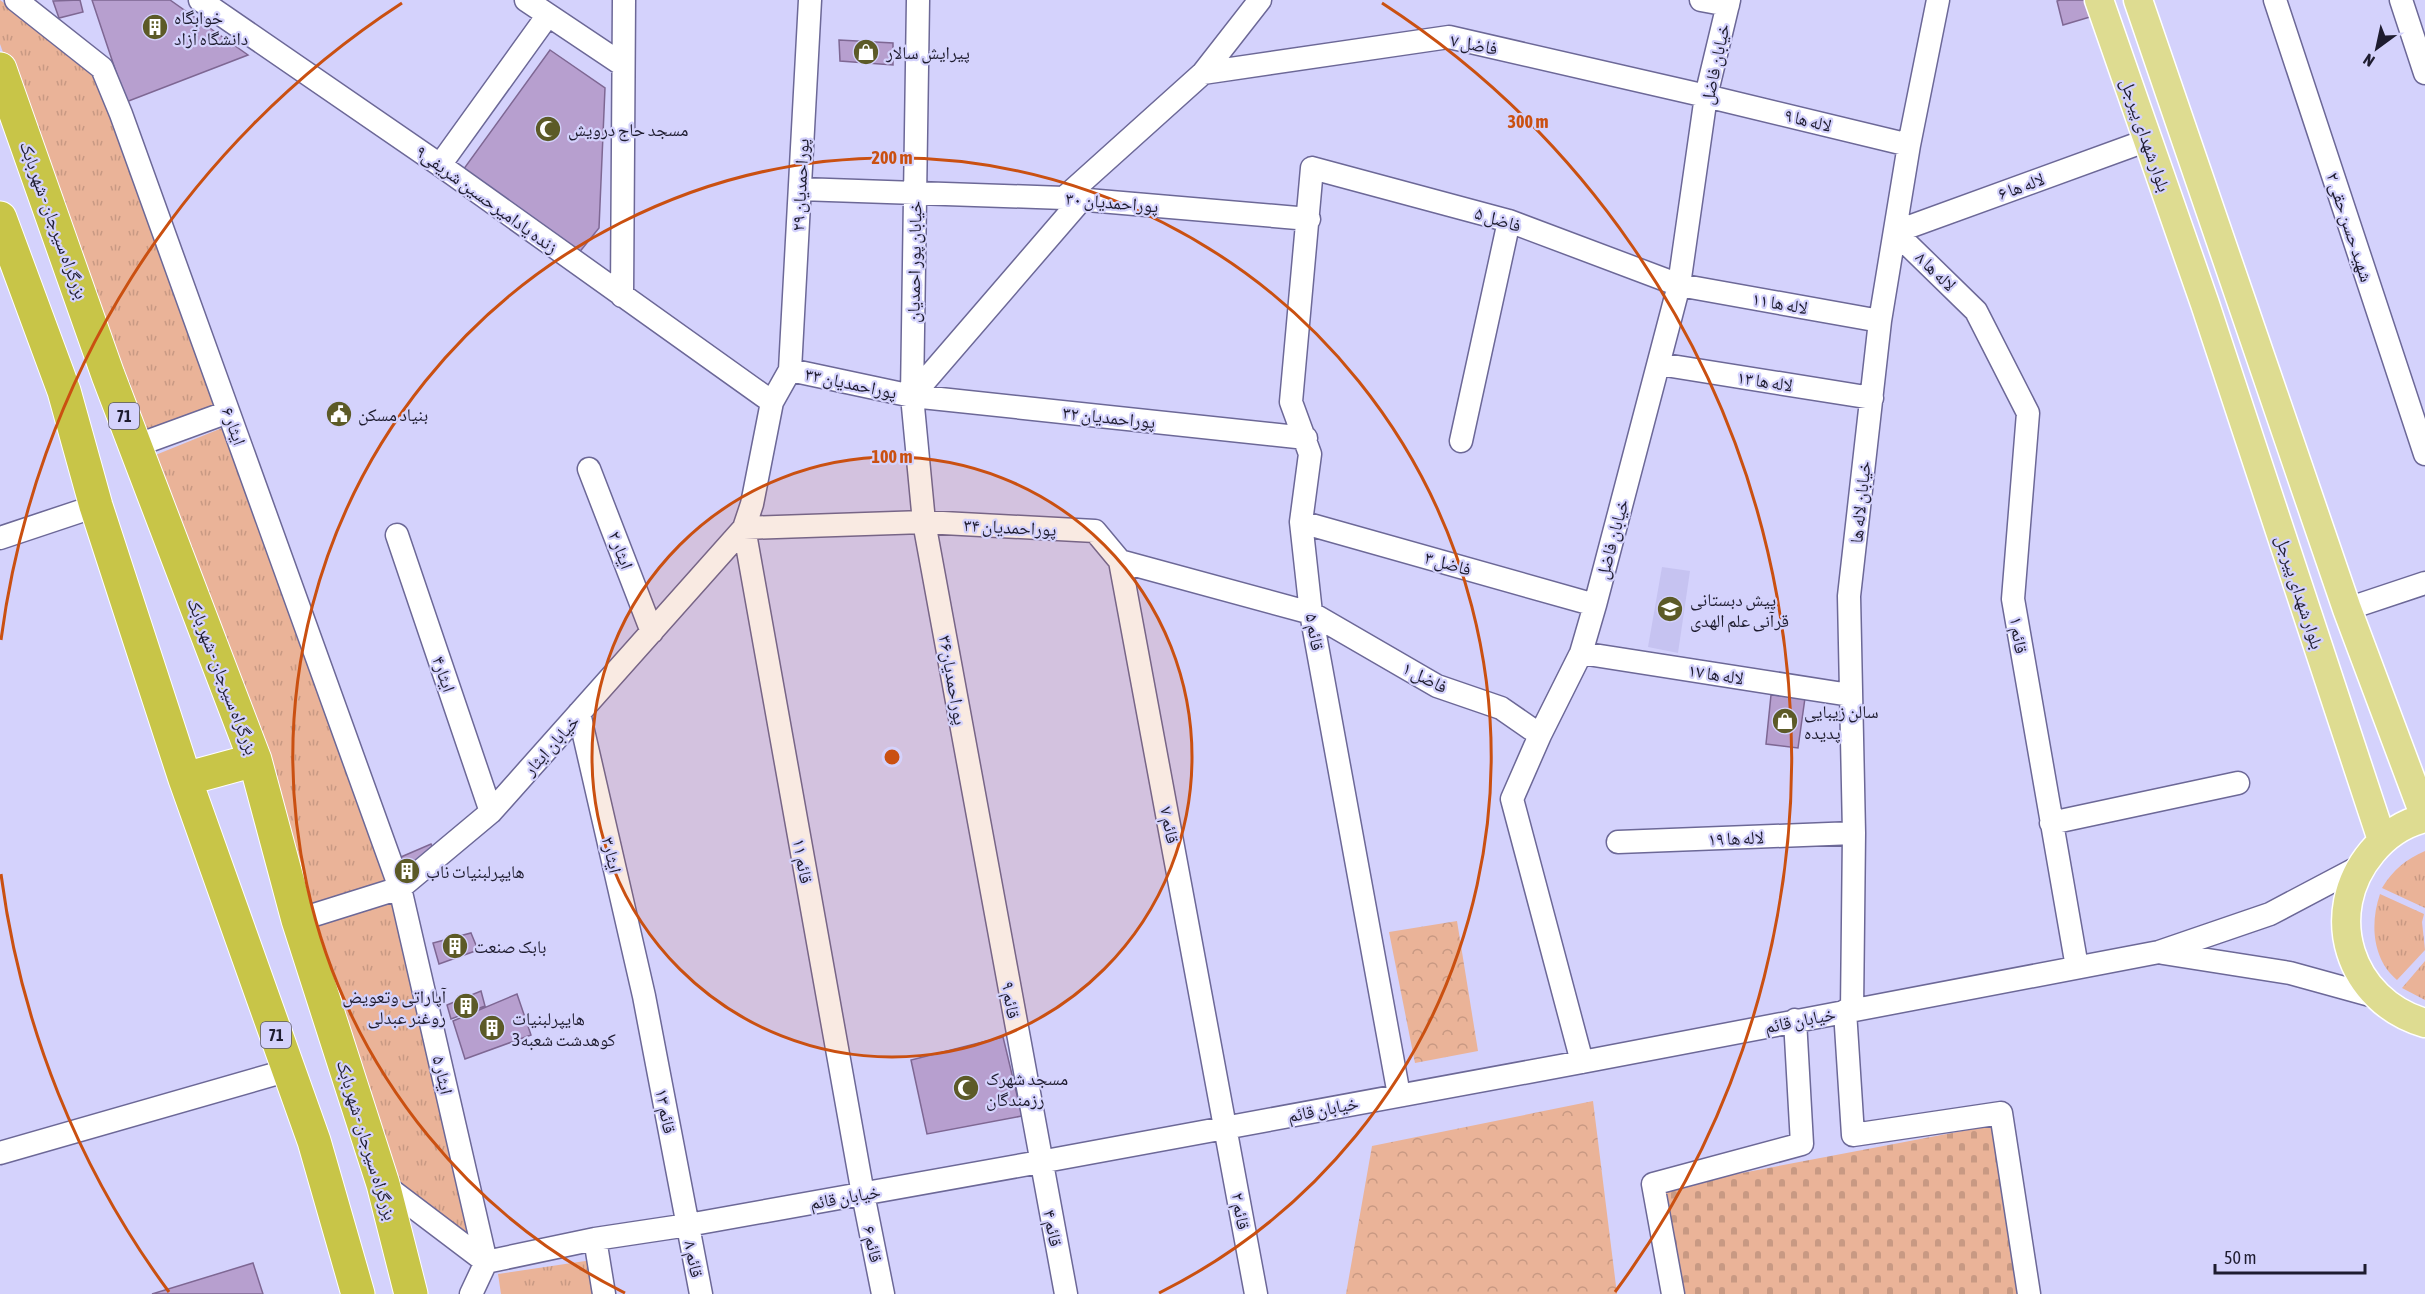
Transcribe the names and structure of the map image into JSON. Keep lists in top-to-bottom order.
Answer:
{
  "streets": {
    "highway": ["بزرگراه سیرجان - شهر بابک", "71"],
    "main road": ["بلوار شهدای پیرجل"],
    "street": [
      "فاضل ۷",
      "خیابان فاضل",
      "لاله ها ۹",
      "پوراحمدیان ۲۹",
      "لاله ها ۶",
      "زنده یادامیرحسین شریفی۹",
      "پوراحمدیان ۳۰",
      "فاضل ۵",
      "شهید حسن حقی ۲",
      "خیابان پور احمدیان",
      "لاله ها ۸",
      "لاله ها ۱۱",
      "لاله ها ۱۳",
      "پوراحمدیان ۳۳",
      "پوراحمدیان ۳۲",
      "ایثار ۶",
      "خیابان لاله ها",
      "پوراحمدیان ۳۴",
      "ایثار ۲",
      "فاضل ۳",
      "قائم ۵",
      "قائم ۱",
      "ایثار۴",
      "لاله ها ۱۷",
      "فاضل ۱",
      "پوراحمدیان۳۶",
      "خیابان ایثار",
      "قائم ۷",
      "لاله ها ۱۹",
      "ایثار۳",
      "قائم ۱۱",
      "قائم ۹",
      "خیابان قائم",
      "ایثار ۵",
      "قائم ۱۳",
      "قائم ۲",
      "قائم ۴",
      "قائم ۶",
      "قائم ۸"
    ]
  },
  "crossings": [
    ["فاضل ۷", "خیابان فاضل"],
    ["فاضل ۷", "لاله ها ۹"],
    ["خیابان فاضل", "لاله ها ۹"],
    ["خیابان فاضل", "فاضل ۵"],
    ["خیابان فاضل", "لاله ها ۱۱"],
    ["خیابان فاضل", "لاله ها ۱۳"],
    ["خیابان فاضل", "فاضل ۳"],
    ["خیابان فاضل", "لاله ها ۱۷"],
    ["خیابان فاضل", "فاضل ۱"],
    ["خیابان فاضل", "خیابان قائم"],
    ["لاله ها ۹", "خیابان لاله ها"],
    ["بلوار شهدای پیرجل", "لاله ها ۶"],
    ["پوراحمدیان ۲۹", "پوراحمدیان ۳۰"],
    ["پوراحمدیان ۲۹", "پوراحمدیان ۳۳"],
    ["پوراحمدیان ۲۹", "خیابان ایثار"],
    ["لاله ها ۶", "لاله ها ۸"],
    ["لاله ها ۶", "خیابان لاله ها"],
    ["زنده یادامیرحسین شریفی۹", "خیابان ایثار"],
    ["پوراحمدیان ۳۰", "خیابان پور احمدیان"],
    ["پوراحمدیان ۳۰", "قائم ۵"],
    ["فاضل ۵", "لاله ها ۱۱"],
    ["فاضل ۵", "قائم ۵"],
    ["بزرگراه سیرجان - شهر بابک", "خیابان ایثار"],
    ["خیابان پور احمدیان", "پوراحمدیان ۳۳"],
    ["خیابان پور احمدیان", "پوراحمدیان ۳۲"],
    ["خیابان پور احمدیان", "پوراحمدیان ۳۴"],
    ["خیابان پور احمدیان", "پوراحمدیان۳۶"],
    ["لاله ها ۸", "خیابان لاله ها"],
    ["لاله ها ۸", "قائم ۱"],
    ["لاله ها ۱۱", "خیابان لاله ها"],
    ["لاله ها ۱۳", "خیابان لاله ها"],
    ["پوراحمدیان ۳۳", "پوراحمدیان ۳۲"],
    ["پوراحمدیان ۳۳", "خیابان ایثار"],
    ["پوراحمدیان ۳۲", "قائم ۵"],
    ["ایثار ۶", "خیابان ایثار"],
    ["ایثار ۶", "ایثار ۵"],
    ["خیابان لاله ها", "لاله ها ۱۷"],
    ["خیابان لاله ها", "لاله ها ۱۹"],
    ["خیابان لاله ها", "خیابان قائم"],
    ["پوراحمدیان ۳۴", "پوراحمدیان۳۶"],
    ["پوراحمدیان ۳۴", "خیابان ایثار"],
    ["پوراحمدیان ۳۴", "قائم ۷"],
    ["پوراحمدیان ۳۴", "قائم ۱۱"],
    ["ایثار ۲", "خیابان ایثار"],
    ["فاضل ۳", "قائم ۵"],
    ["قائم ۵", "فاضل ۱"],
    ["قائم ۵", "خیابان قائم"],
    ["قائم ۱", "خیابان قائم"],
    ["ایثار۴", "خیابان ایثار"],
    ["فاضل ۱", "قائم ۷"],
    ["پوراحمدیان۳۶", "قائم ۹"],
    ["خیابان ایثار", "ایثار۳"],
    ["خیابان ایثار", "قائم ۱۱"],
    ["خیابان ایثار", "ایثار ۵"],
    ["قائم ۷", "خیابان قائم"],
    ["قائم ۷", "قائم ۲"],
    ["ایثار۳", "قائم ۱۳"],
    ["قائم ۱۱", "خیابان قائم"],
    ["قائم ۱۱", "قائم ۶"],
    ["قائم ۹", "خیابان قائم"],
    ["قائم ۹", "قائم ۴"],
    ["خیابان قائم", "ایثار ۵"],
    ["خیابان قائم", "قائم ۱۳"],
    ["خیابان قائم", "قائم ۲"],
    ["خیابان قائم", "قائم ۴"],
    ["خیابان قائم", "قائم ۶"],
    ["خیابان قائم", "قائم ۸"],
    ["قائم ۱۳", "قائم ۸"]
  ],
  "places": {
    "building": [
      "خوابگاه دانشگاه آزاد",
      "هایپرلبنیات ناب",
      "بابک صنعت",
      "آپاراتی وتعویض روغنر عبدلی",
      "هایپرلبنیات کوهدشت شعبه3"
    ],
    "shop": ["پیرایش سالار", "سالن زیبایی پدیده"],
    "mosque": ["مسجد حاج درویش", "مسجد شهرک رزمندگان"],
    "public building": ["بنیاد مسکن"],
    "school or university": ["پیش دبستانی قرآنی علم الهدی"]
  },
  "scale_bar": "50 m",
  "north": "bottom left",
  "rings": ["300 m", "200 m", "100 m"]
}
